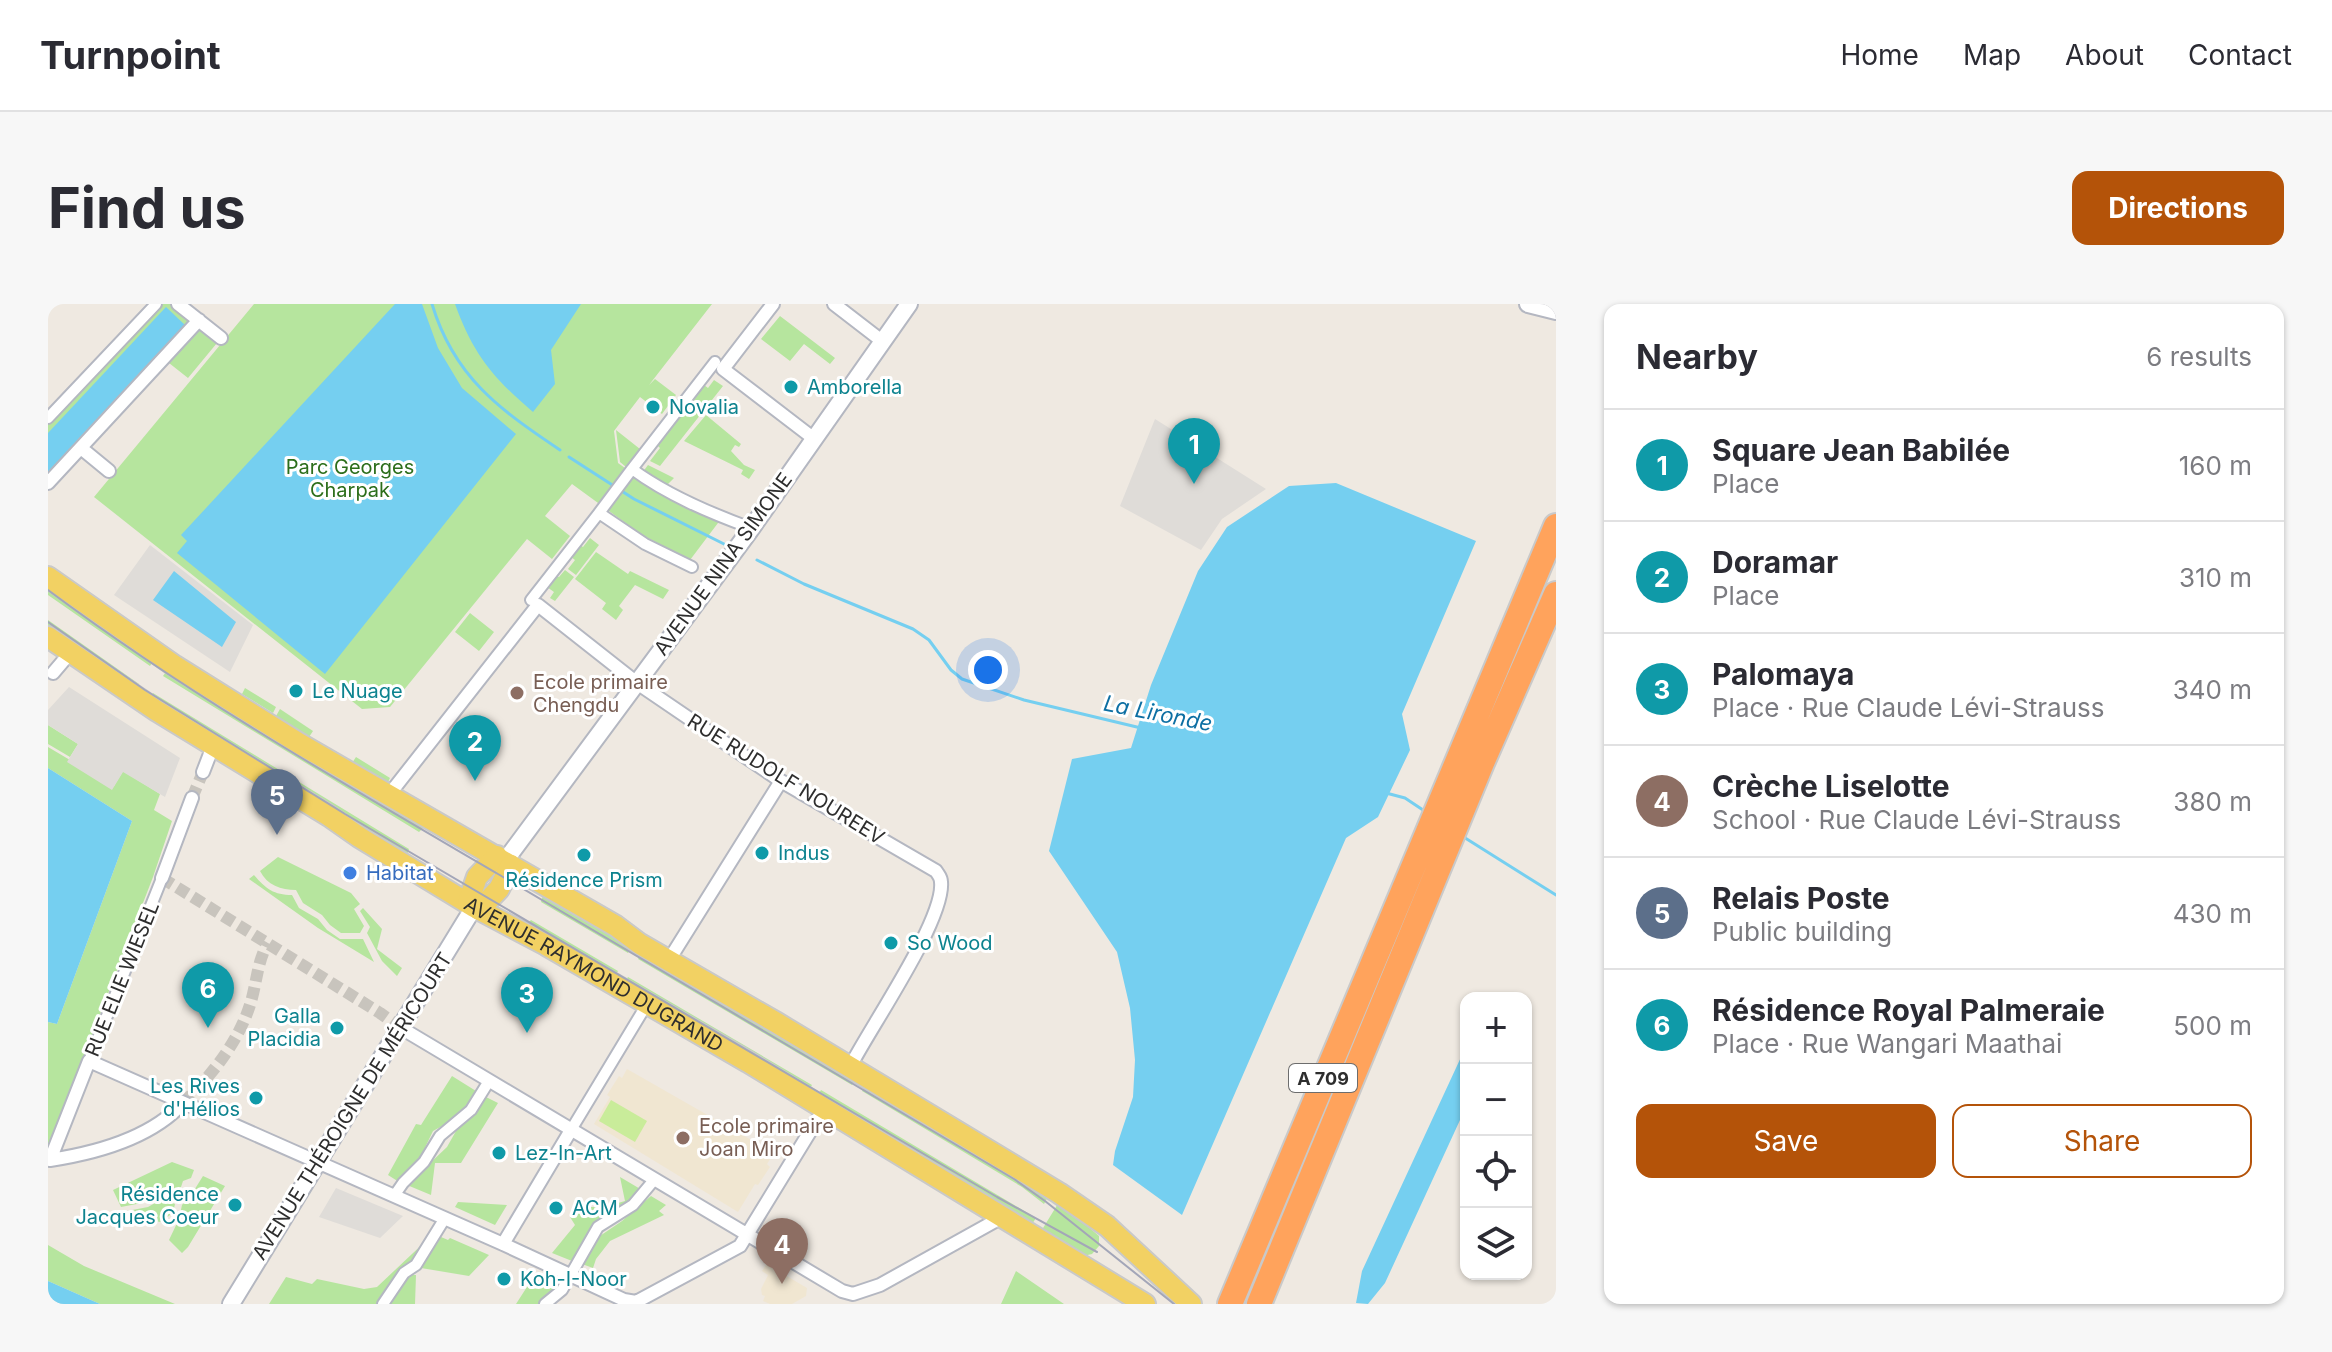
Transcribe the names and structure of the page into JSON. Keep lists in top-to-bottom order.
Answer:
{
  "streets": {
    "highway": ["A 709"],
    "main road": ["AVENUE RAYMOND DUGRAND"],
    "street": [
      "AVENUE NINA SIMONE",
      "RUE RUDOLF NOUREEV",
      "RUE ELIE WIESEL",
      "AVENUE THÉROIGNE DE MÉRICOURT"
    ]
  },
  "crossings": [
    ["AVENUE NINA SIMONE", "RUE RUDOLF NOUREEV"],
    ["AVENUE RAYMOND DUGRAND", "AVENUE THÉROIGNE DE MÉRICOURT"]
  ],
  "water": ["La Lironde"],
  "parks": ["Parc Georges Charpak"],
  "places": [
    "Amborella",
    "Novalia",
    "Le Nuage",
    "Ecole primaire Chengdu",
    "Indus",
    "Résidence Prism",
    "Habitat",
    "So Wood",
    "Galla Placidia",
    "Les Rives d'Hélios",
    "Ecole primaire Joan Miro",
    "Lez-In-Art",
    "Résidence Jacques Coeur",
    "ACM",
    "Koh-I-Noor"
  ],
  "page": {
    "header": "Turnpoint",
    "nav": [
      "Home",
      "Map",
      "About",
      "Contact"
    ],
    "buttons": [
      "Directions",
      ["Save", "Share"]
    ],
    "title": "Find us",
    "heading": ["Nearby", "6 results"],
    "list": [
      {
        "mark": "1",
        "name": "Square Jean Babilée",
        "note": "Place",
        "value": "160 m"
      },
      {
        "mark": "2",
        "name": "Doramar",
        "note": "Place",
        "value": "310 m"
      },
      {
        "mark": "3",
        "name": "Palomaya",
        "note": "Place · Rue Claude Lévi-Strauss",
        "value": "340 m"
      },
      {
        "mark": "4",
        "name": "Crèche Liselotte",
        "note": "School · Rue Claude Lévi-Strauss",
        "value": "380 m"
      },
      {
        "mark": "5",
        "name": "Relais Poste",
        "note": "Public building",
        "value": "430 m"
      },
      {
        "mark": "6",
        "name": "Résidence Royal Palmeraie",
        "note": "Place · Rue Wangari Maathai",
        "value": "500 m"
      }
    ],
    "pins": [
      "1",
      "2",
      "5",
      "6",
      "3",
      "4"
    ],
    "map_buttons": ["+", "−"]
  }
}
